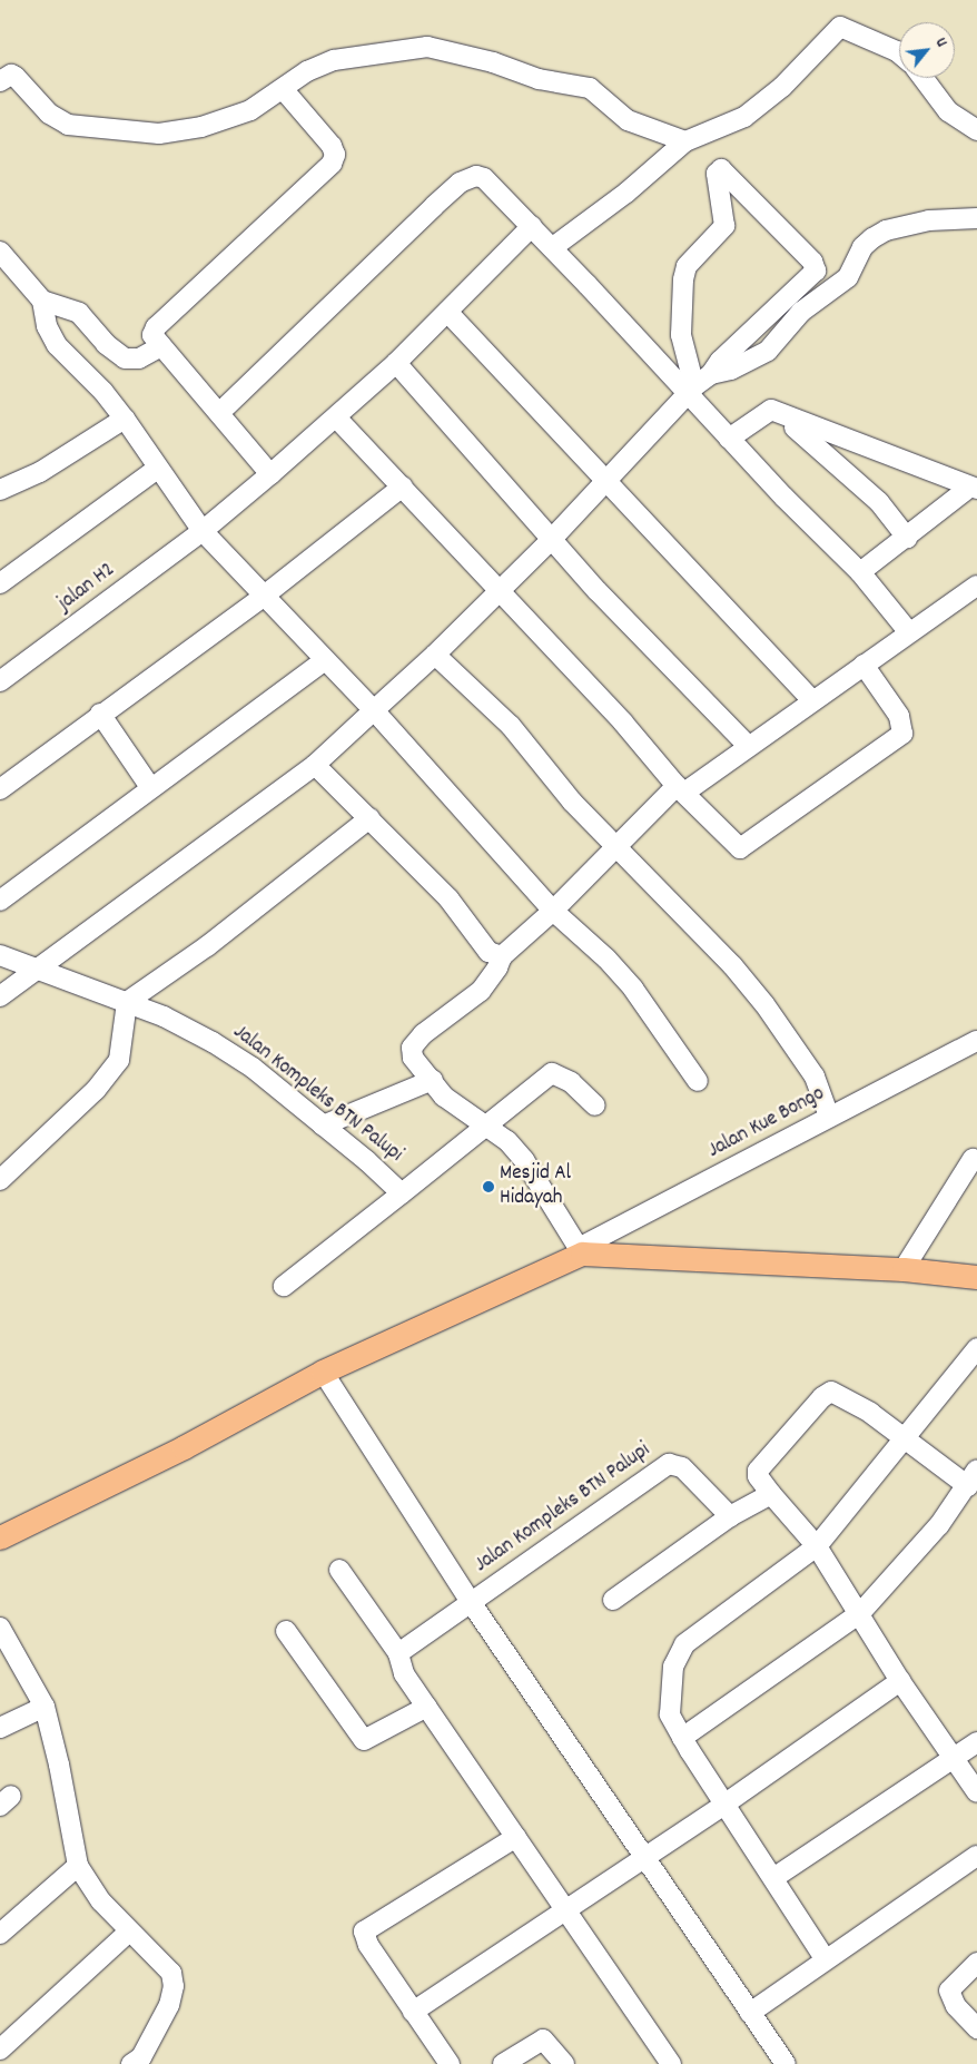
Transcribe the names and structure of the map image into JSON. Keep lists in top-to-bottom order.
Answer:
{
  "streets": {
    "street": ["jalan H2", "Jalan Kompleks BTN Palupi", "Jalan Kue Bongo"]
  },
  "places": ["Mesjid Al Hidayah"],
  "north": "top right"
}
